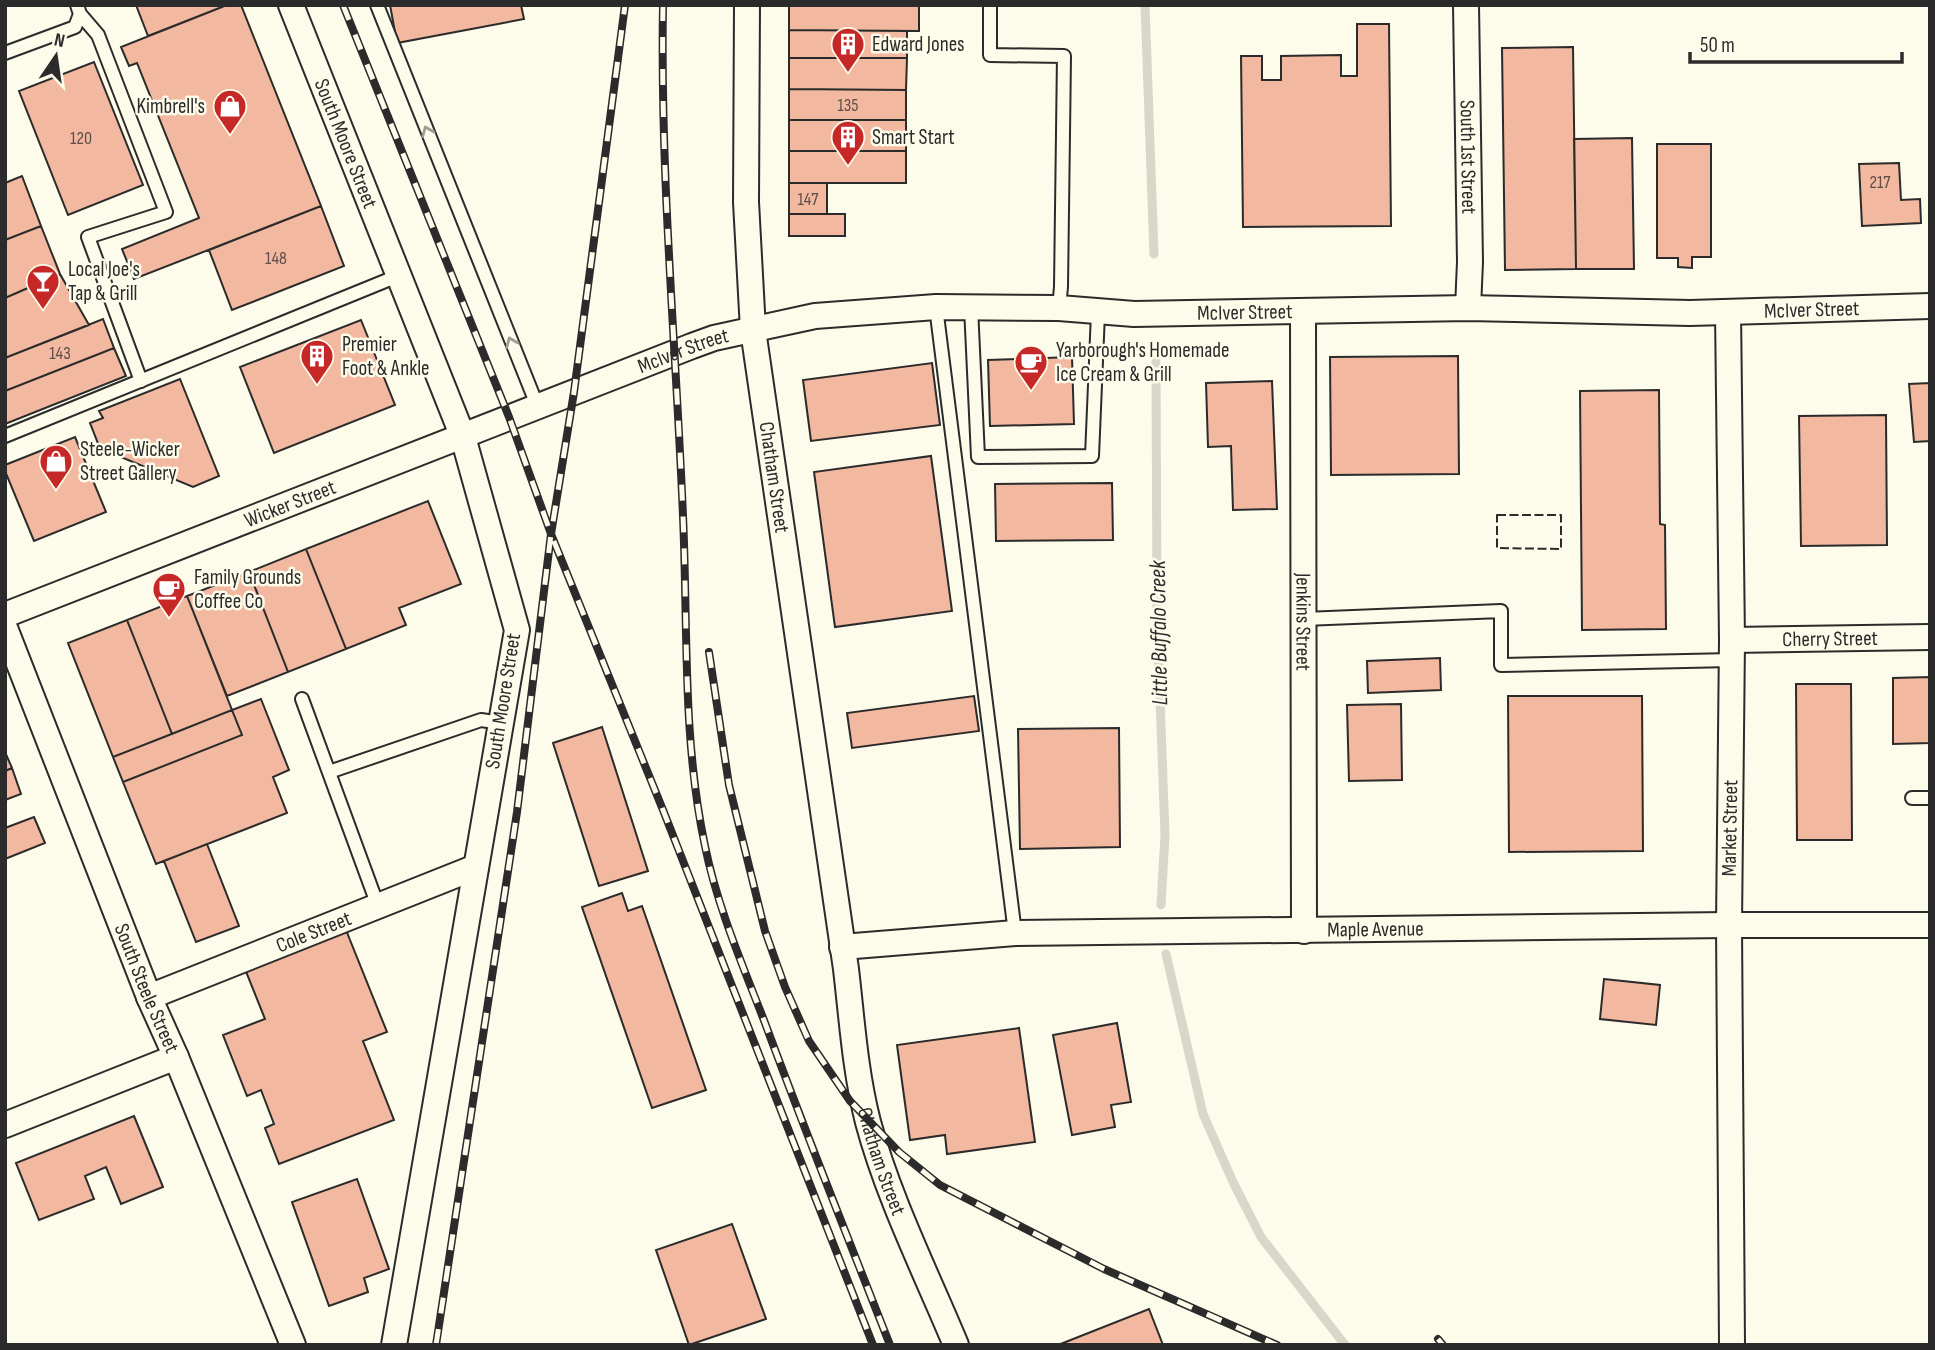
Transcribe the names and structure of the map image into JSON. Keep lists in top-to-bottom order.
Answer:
{
  "streets": {
    "street": [
      "South Moore Street",
      "South 1st Street",
      "McIver Street",
      "Chatham Street",
      "Wicker Street",
      "Jenkins Street",
      "Cherry Street",
      "Market Street",
      "Maple Avenue",
      "Cole Street",
      "South Steele Street"
    ]
  },
  "crossings": [
    ["South Moore Street", "Wicker Street"],
    ["South Moore Street", "Cole Street"],
    ["South 1st Street", "McIver Street"],
    ["McIver Street", "Chatham Street"],
    ["McIver Street", "Wicker Street"],
    ["McIver Street", "Jenkins Street"],
    ["McIver Street", "Market Street"],
    ["Chatham Street", "Maple Avenue"],
    ["Jenkins Street", "Maple Avenue"],
    ["Cherry Street", "Market Street"],
    ["Market Street", "Maple Avenue"],
    ["Cole Street", "South Steele Street"]
  ],
  "water": ["Little Buffalo Creek"],
  "places": {
    "building": ["Edward Jones", "Smart Start", "Premier Foot & Ankle"],
    "shop": ["Kimbrell's", "Steele-Wicker Street Gallery"],
    "bar": ["Local Joe's Tap & Grill"],
    "cafe": ["Yarborough's Homemade Ice Cream & Grill", "Family Grounds Coffee Co"]
  },
  "house_numbers": [
    "135",
    "120",
    "217",
    "147",
    "148",
    "143"
  ],
  "scale_bar": "50 m",
  "north": "top"
}
